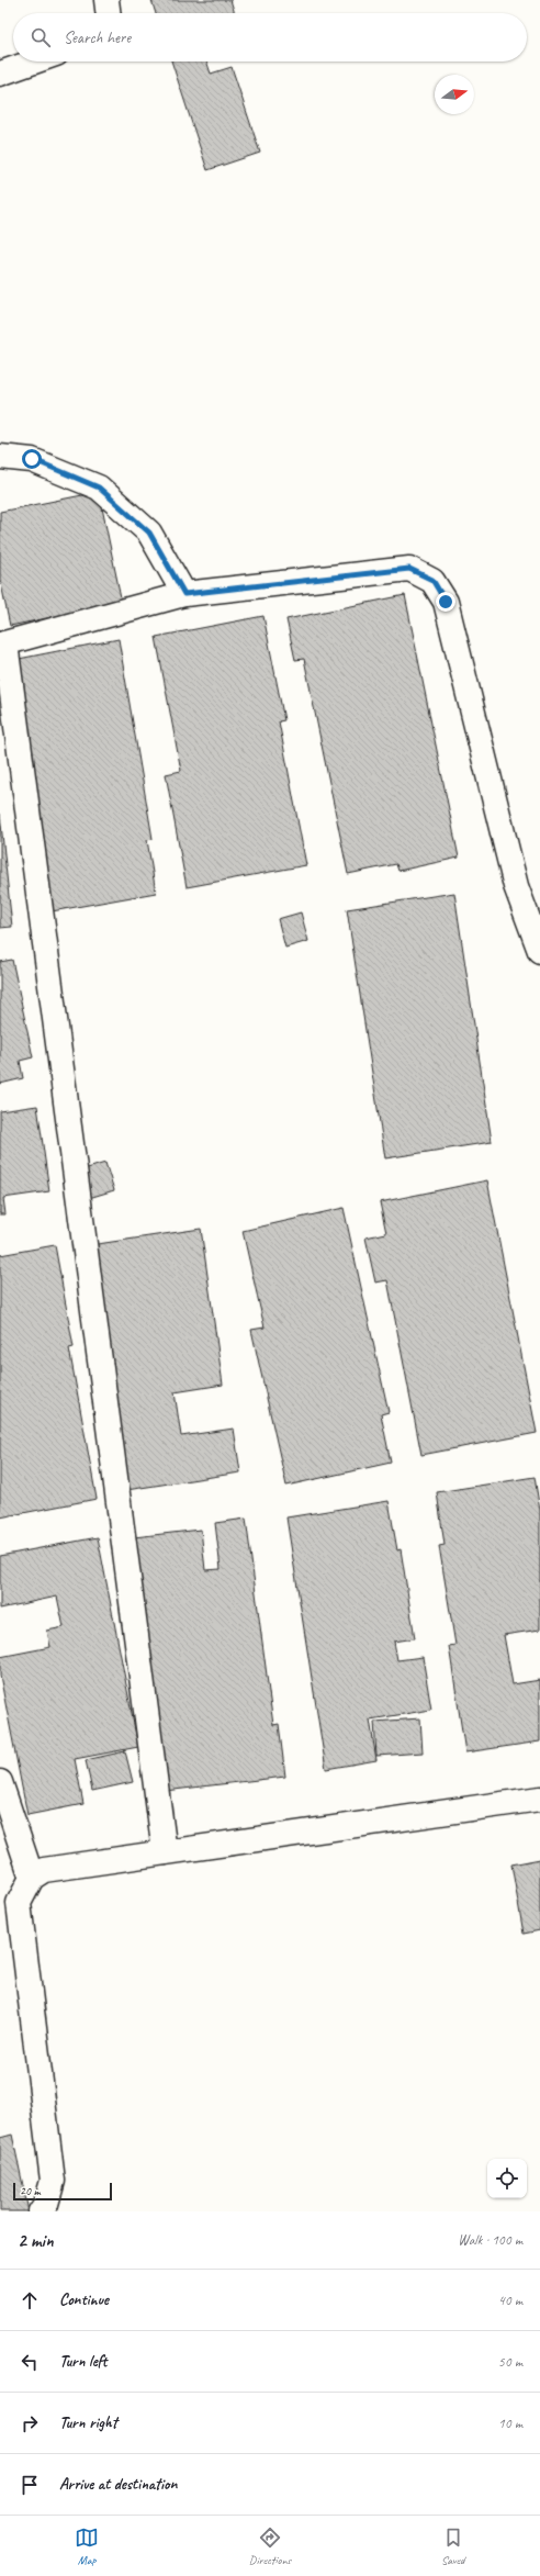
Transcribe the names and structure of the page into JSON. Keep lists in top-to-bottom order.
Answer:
{
  "scale_bar": "20 m",
  "north": "right",
  "page": {
    "search": "Search here",
    "scale": "20 m",
    "heading": ["2 min", "Walk · 100 m"],
    "list": [
      ["Continue", "40 m"],
      ["Turn left", "50 m"],
      ["Turn right", "10 m"],
      "Arrive at destination"
    ],
    "nav": ["Map", "Directions", "Saved"]
  }
}
